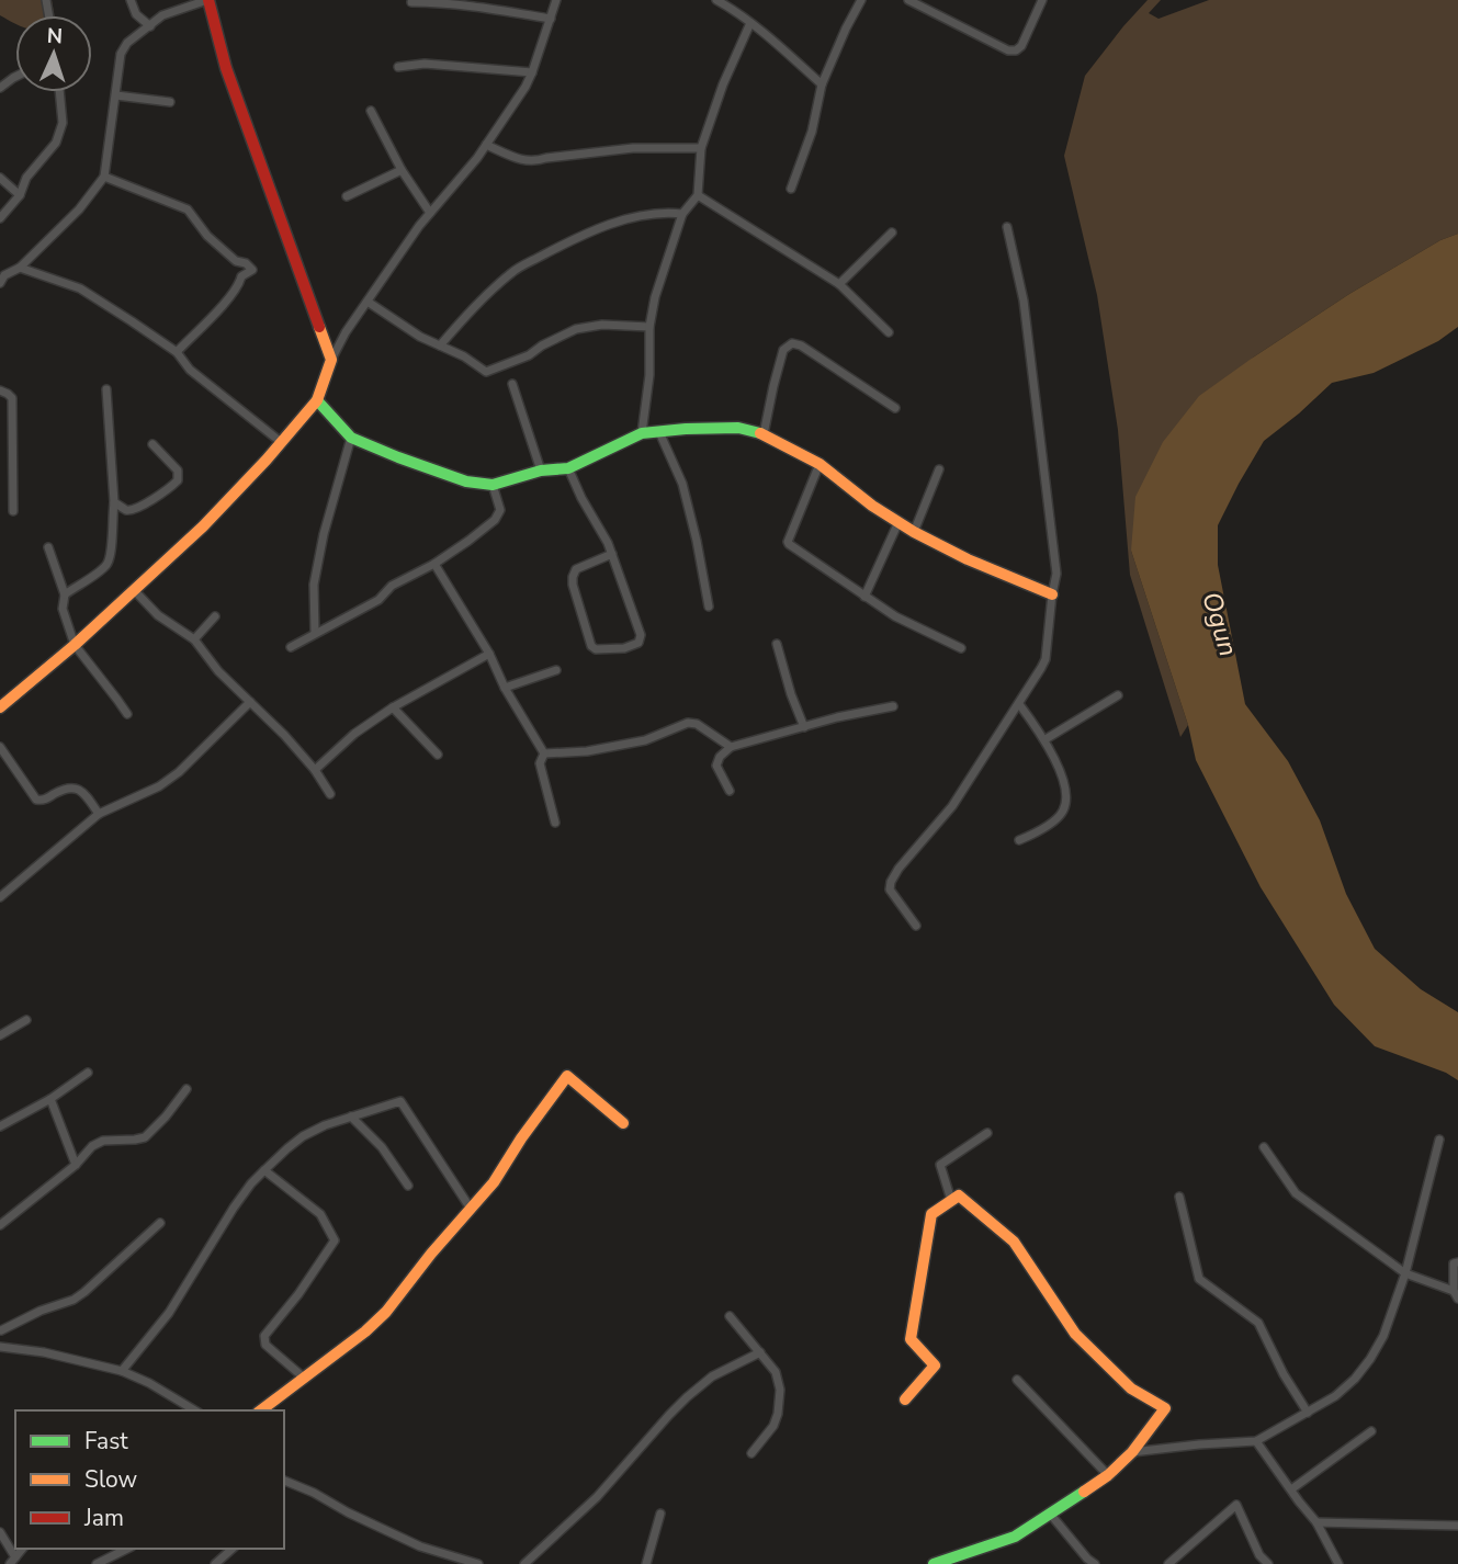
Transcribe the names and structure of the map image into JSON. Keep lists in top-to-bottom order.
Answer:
{
  "water": ["Ogun"],
  "legend": ["Fast", "Slow", "Jam"],
  "north": "top"
}
